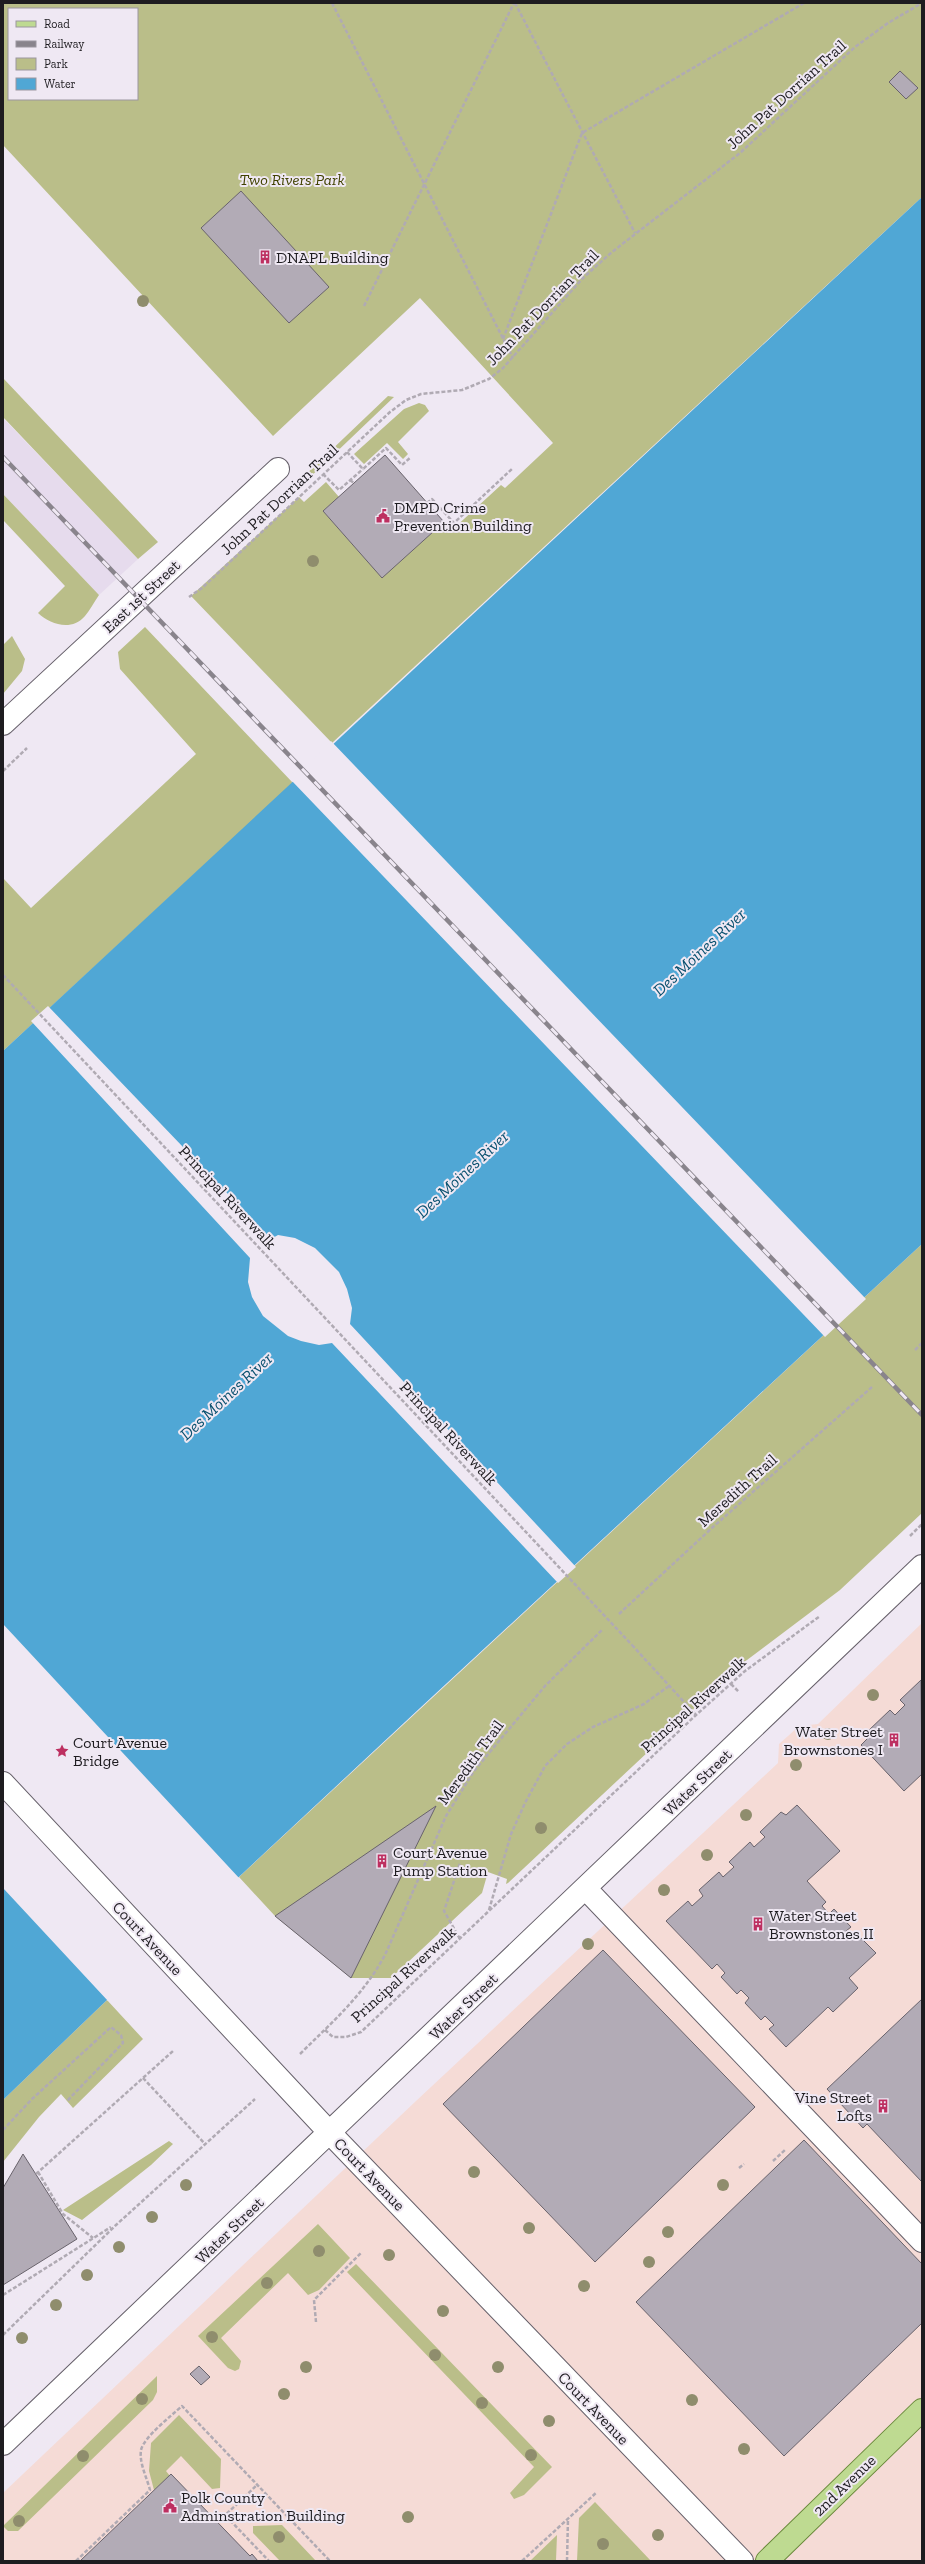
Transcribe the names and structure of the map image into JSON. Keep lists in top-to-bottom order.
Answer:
{
  "streets": {
    "main road": ["2nd Avenue"],
    "street": ["East 1st Street", "Water Street", "Court Avenue"],
    "path": ["John Pat Dorrian Trail", "Principal Riverwalk", "Meredith Trail"]
  },
  "crossings": [
    ["Principal Riverwalk", "Meredith Trail"],
    ["Water Street", "Court Avenue"]
  ],
  "water": ["Des Moines River"],
  "parks": ["Two Rivers Park"],
  "places": {
    "building": [
      "DNAPL Building",
      "Water Street Brownstones I",
      "Court Avenue Pump Station",
      "Water Street Brownstones II",
      "Vine Street Lofts"
    ],
    "public building": ["DMPD Crime Prevention Building", "Polk County Adminstration Building"],
    "place": ["Court Avenue Bridge"]
  },
  "legend": [
    "Road",
    "Railway",
    "Park",
    "Water"
  ]
}
